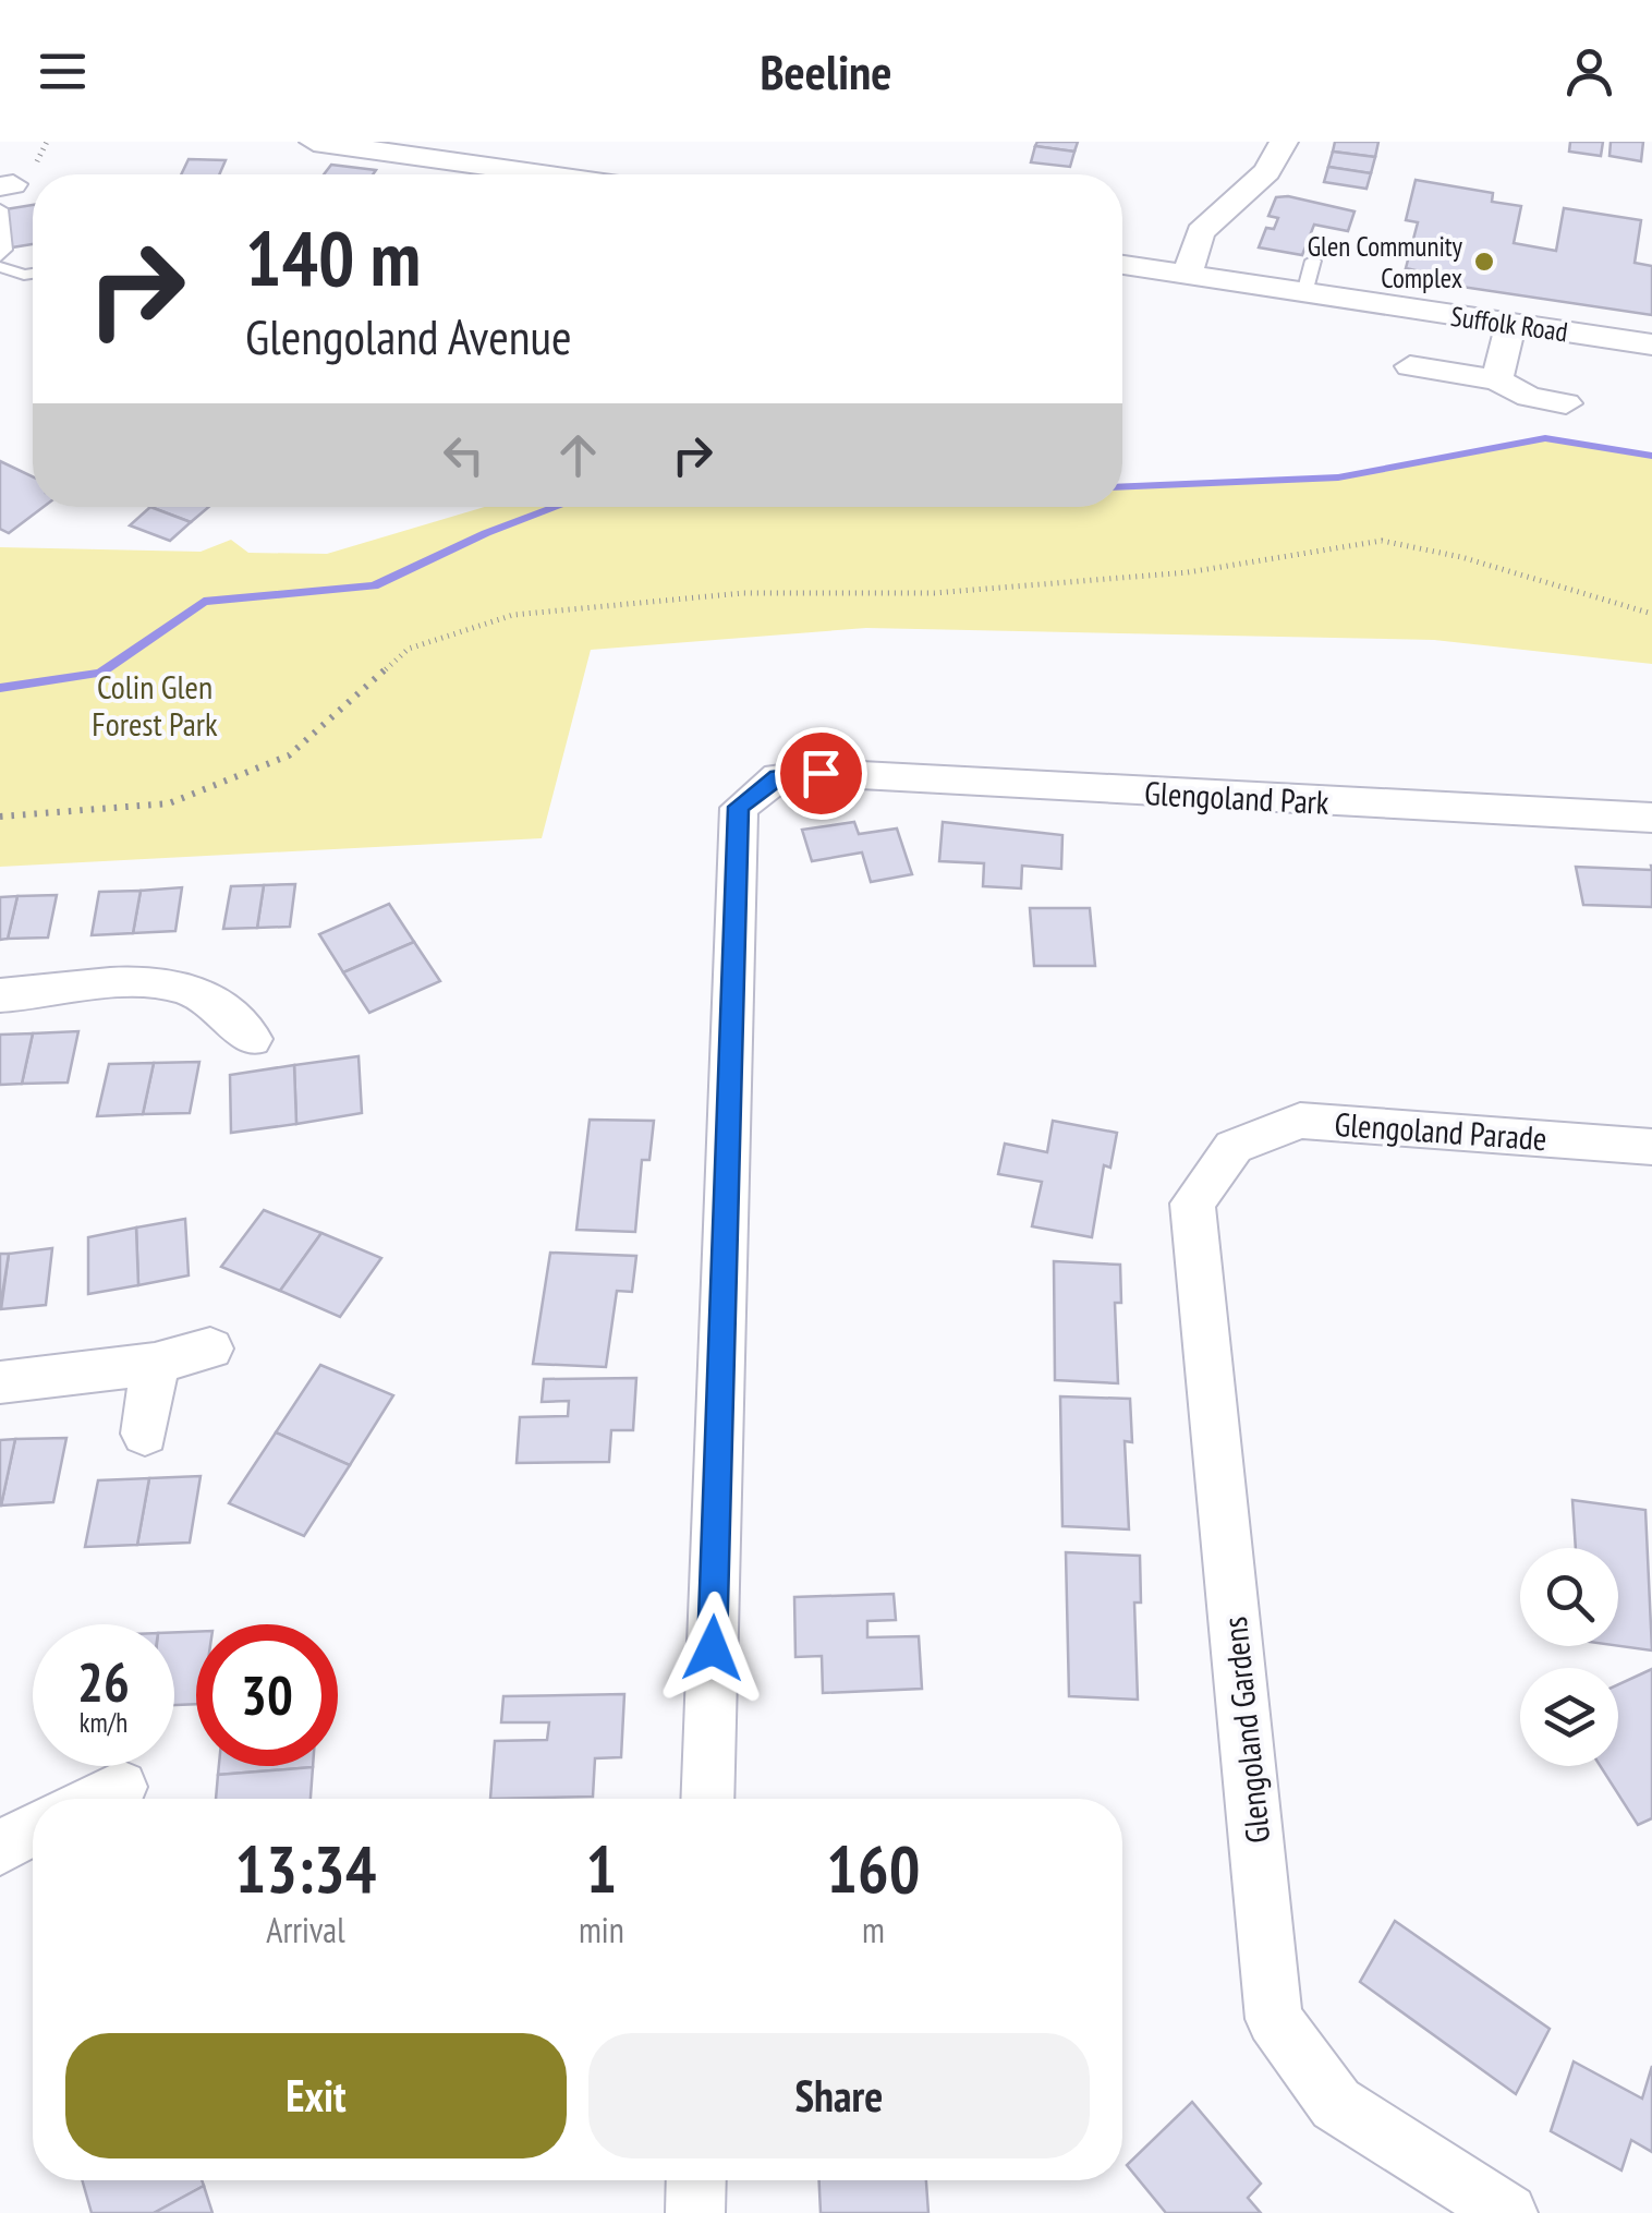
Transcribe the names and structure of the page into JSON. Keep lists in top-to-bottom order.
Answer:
{
  "streets": {
    "street": [
      "Suffolk Road",
      "Glengoland Park",
      "Glengoland Parade",
      "Glengoland Gardens"
    ]
  },
  "crossings": [
    ["Glengoland Parade", "Glengoland Gardens"]
  ],
  "parks": ["Colin Glen Forest Park"],
  "places": ["Glen Community Complex"],
  "page": {
    "header": "Beeline",
    "turn": ["140 m", "Glengoland Avenue"],
    "speed": "26 km/h",
    "limit": "30",
    "eta": [
      "13:34",
      "Arrival",
      "1",
      "min",
      "160",
      "m"
    ],
    "buttons": ["Exit", "Share"]
  }
}
